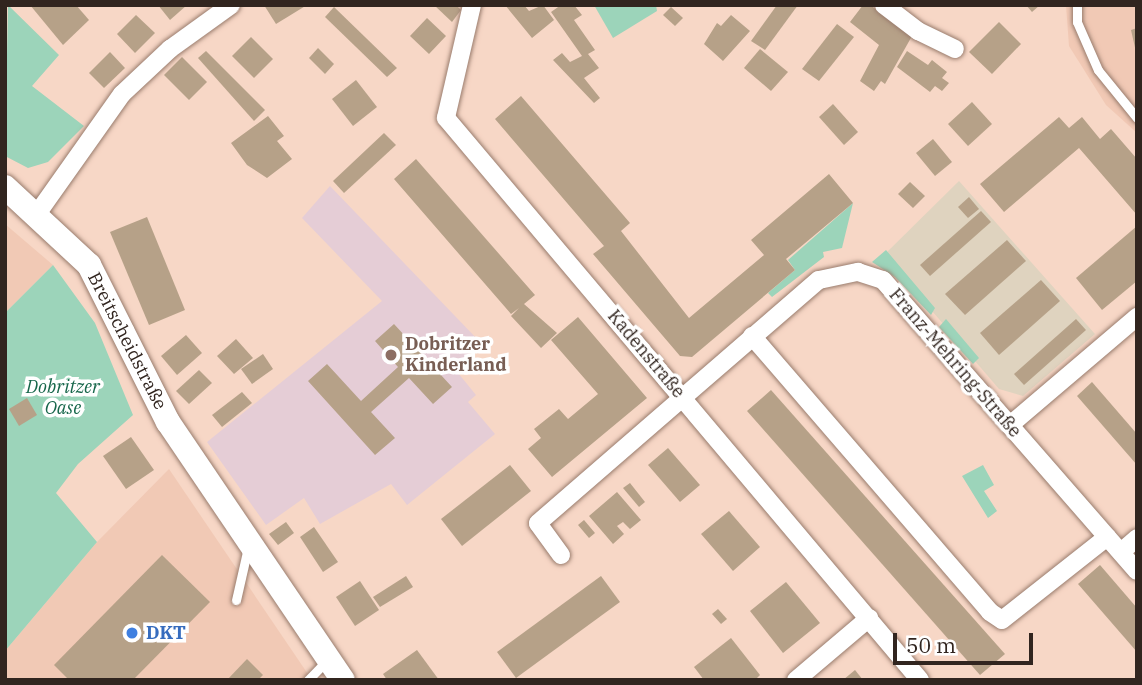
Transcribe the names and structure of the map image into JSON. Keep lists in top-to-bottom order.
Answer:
{
  "streets": {
    "main road": ["Breitscheidstraße"],
    "street": ["Kadenstraße", "Franz-Mehring-Straße"]
  },
  "crossings": [
    ["Kadenstraße", "Franz-Mehring-Straße"]
  ],
  "parks": ["Dobritzer Oase"],
  "places": ["Dobritzer Kinderland", "DKT"],
  "scale_bar": "50 m"
}
